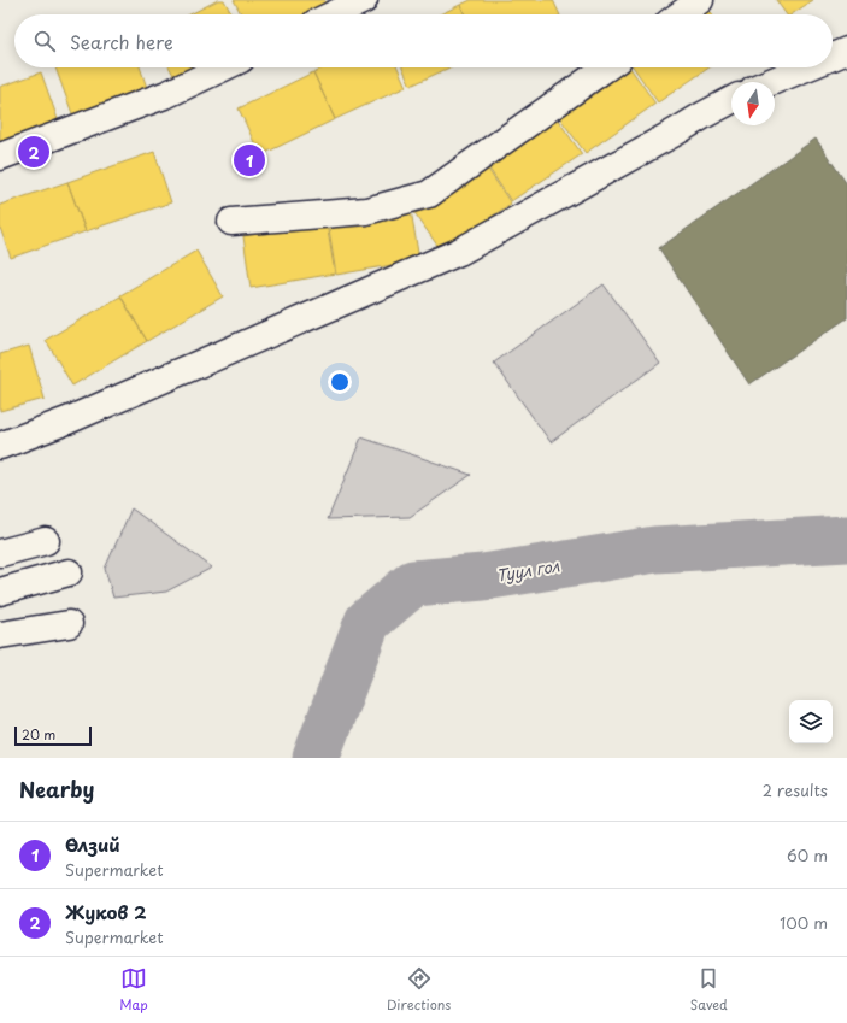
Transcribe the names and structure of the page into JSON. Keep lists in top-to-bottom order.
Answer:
{
  "water": ["Туул гол"],
  "scale_bar": "20 m",
  "north": "bottom",
  "page": {
    "search": "Search here",
    "pins": ["2", "1"],
    "scale": "20 m",
    "heading": ["Nearby", "2 results"],
    "list": [
      {
        "mark": "1",
        "name": "Өлзий",
        "note": "Supermarket",
        "value": "60 m"
      },
      {
        "mark": "2",
        "name": "Жуков 2",
        "note": "Supermarket",
        "value": "100 m"
      }
    ],
    "nav": ["Map", "Directions", "Saved"]
  }
}
